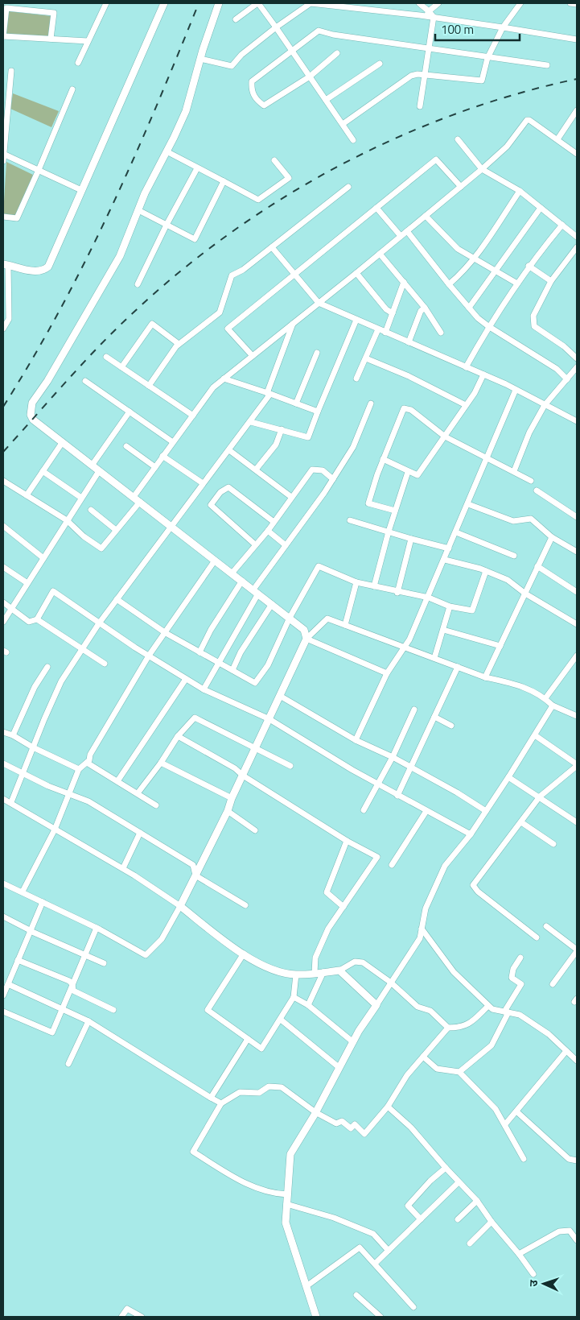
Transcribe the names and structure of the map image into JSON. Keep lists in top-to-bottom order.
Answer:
{
  "scale_bar": "100 m",
  "north": "left"
}
